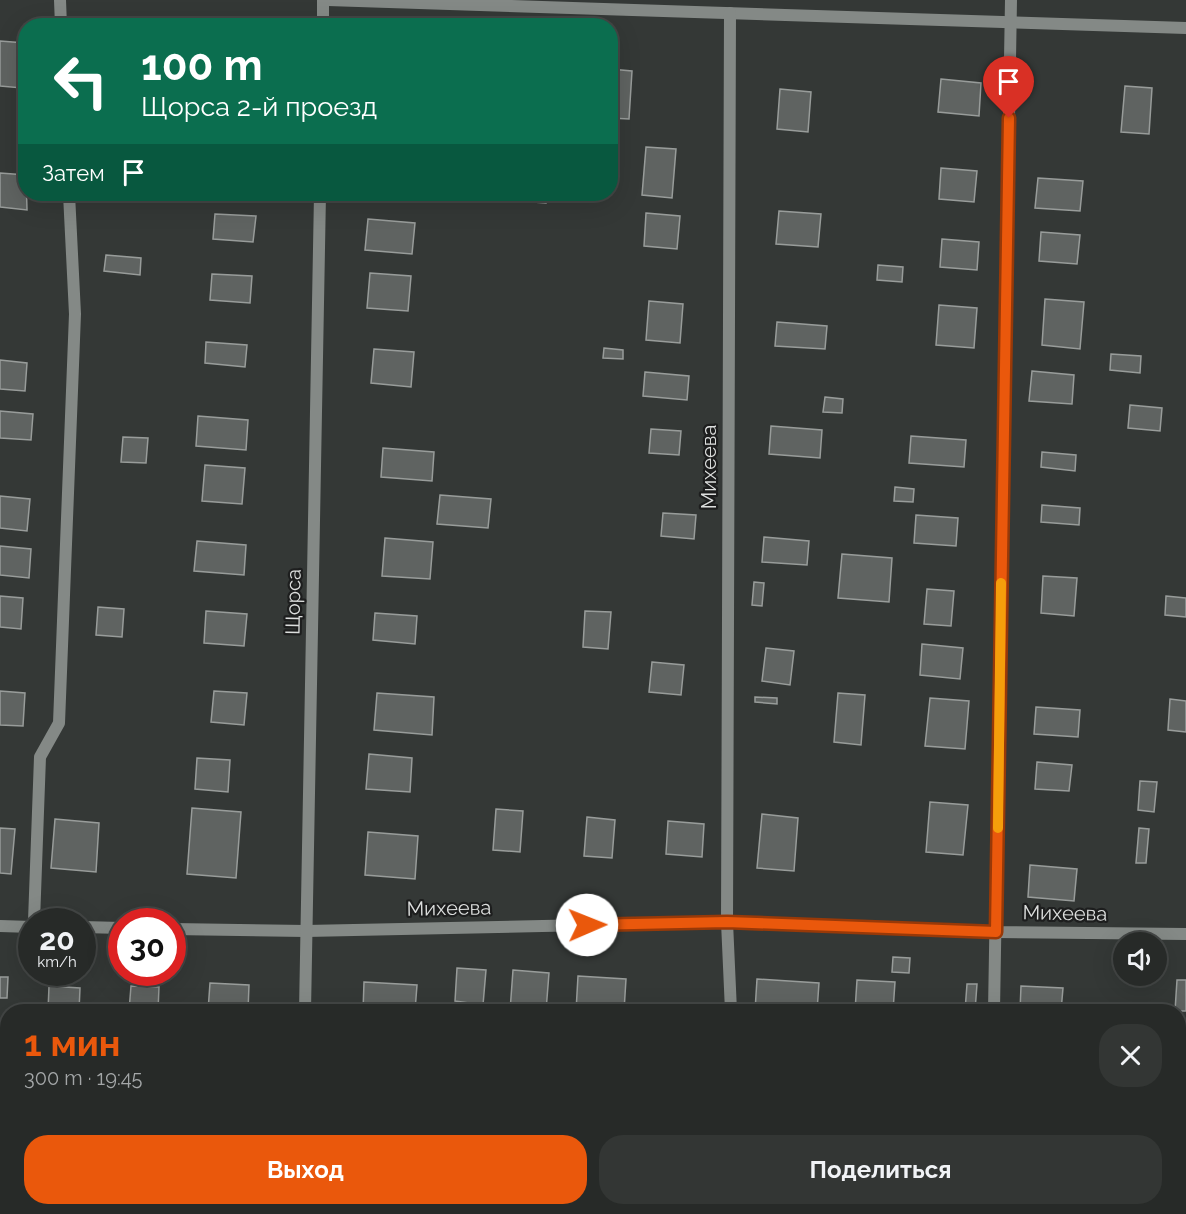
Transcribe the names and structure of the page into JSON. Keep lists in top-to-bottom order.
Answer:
{
  "streets": {
    "street": ["Михеева", "Щорса"]
  },
  "crossings": [
    ["Михеева", "Щорса"]
  ],
  "page": {
    "turn": ["100 m", "Щорса 2-й проезд"],
    "then": "Затем",
    "speed": "20 km/h",
    "limit": "30",
    "heading": ["1 мин", "300 m · 19:45"],
    "buttons": ["Выход", "Поделиться"]
  }
}
